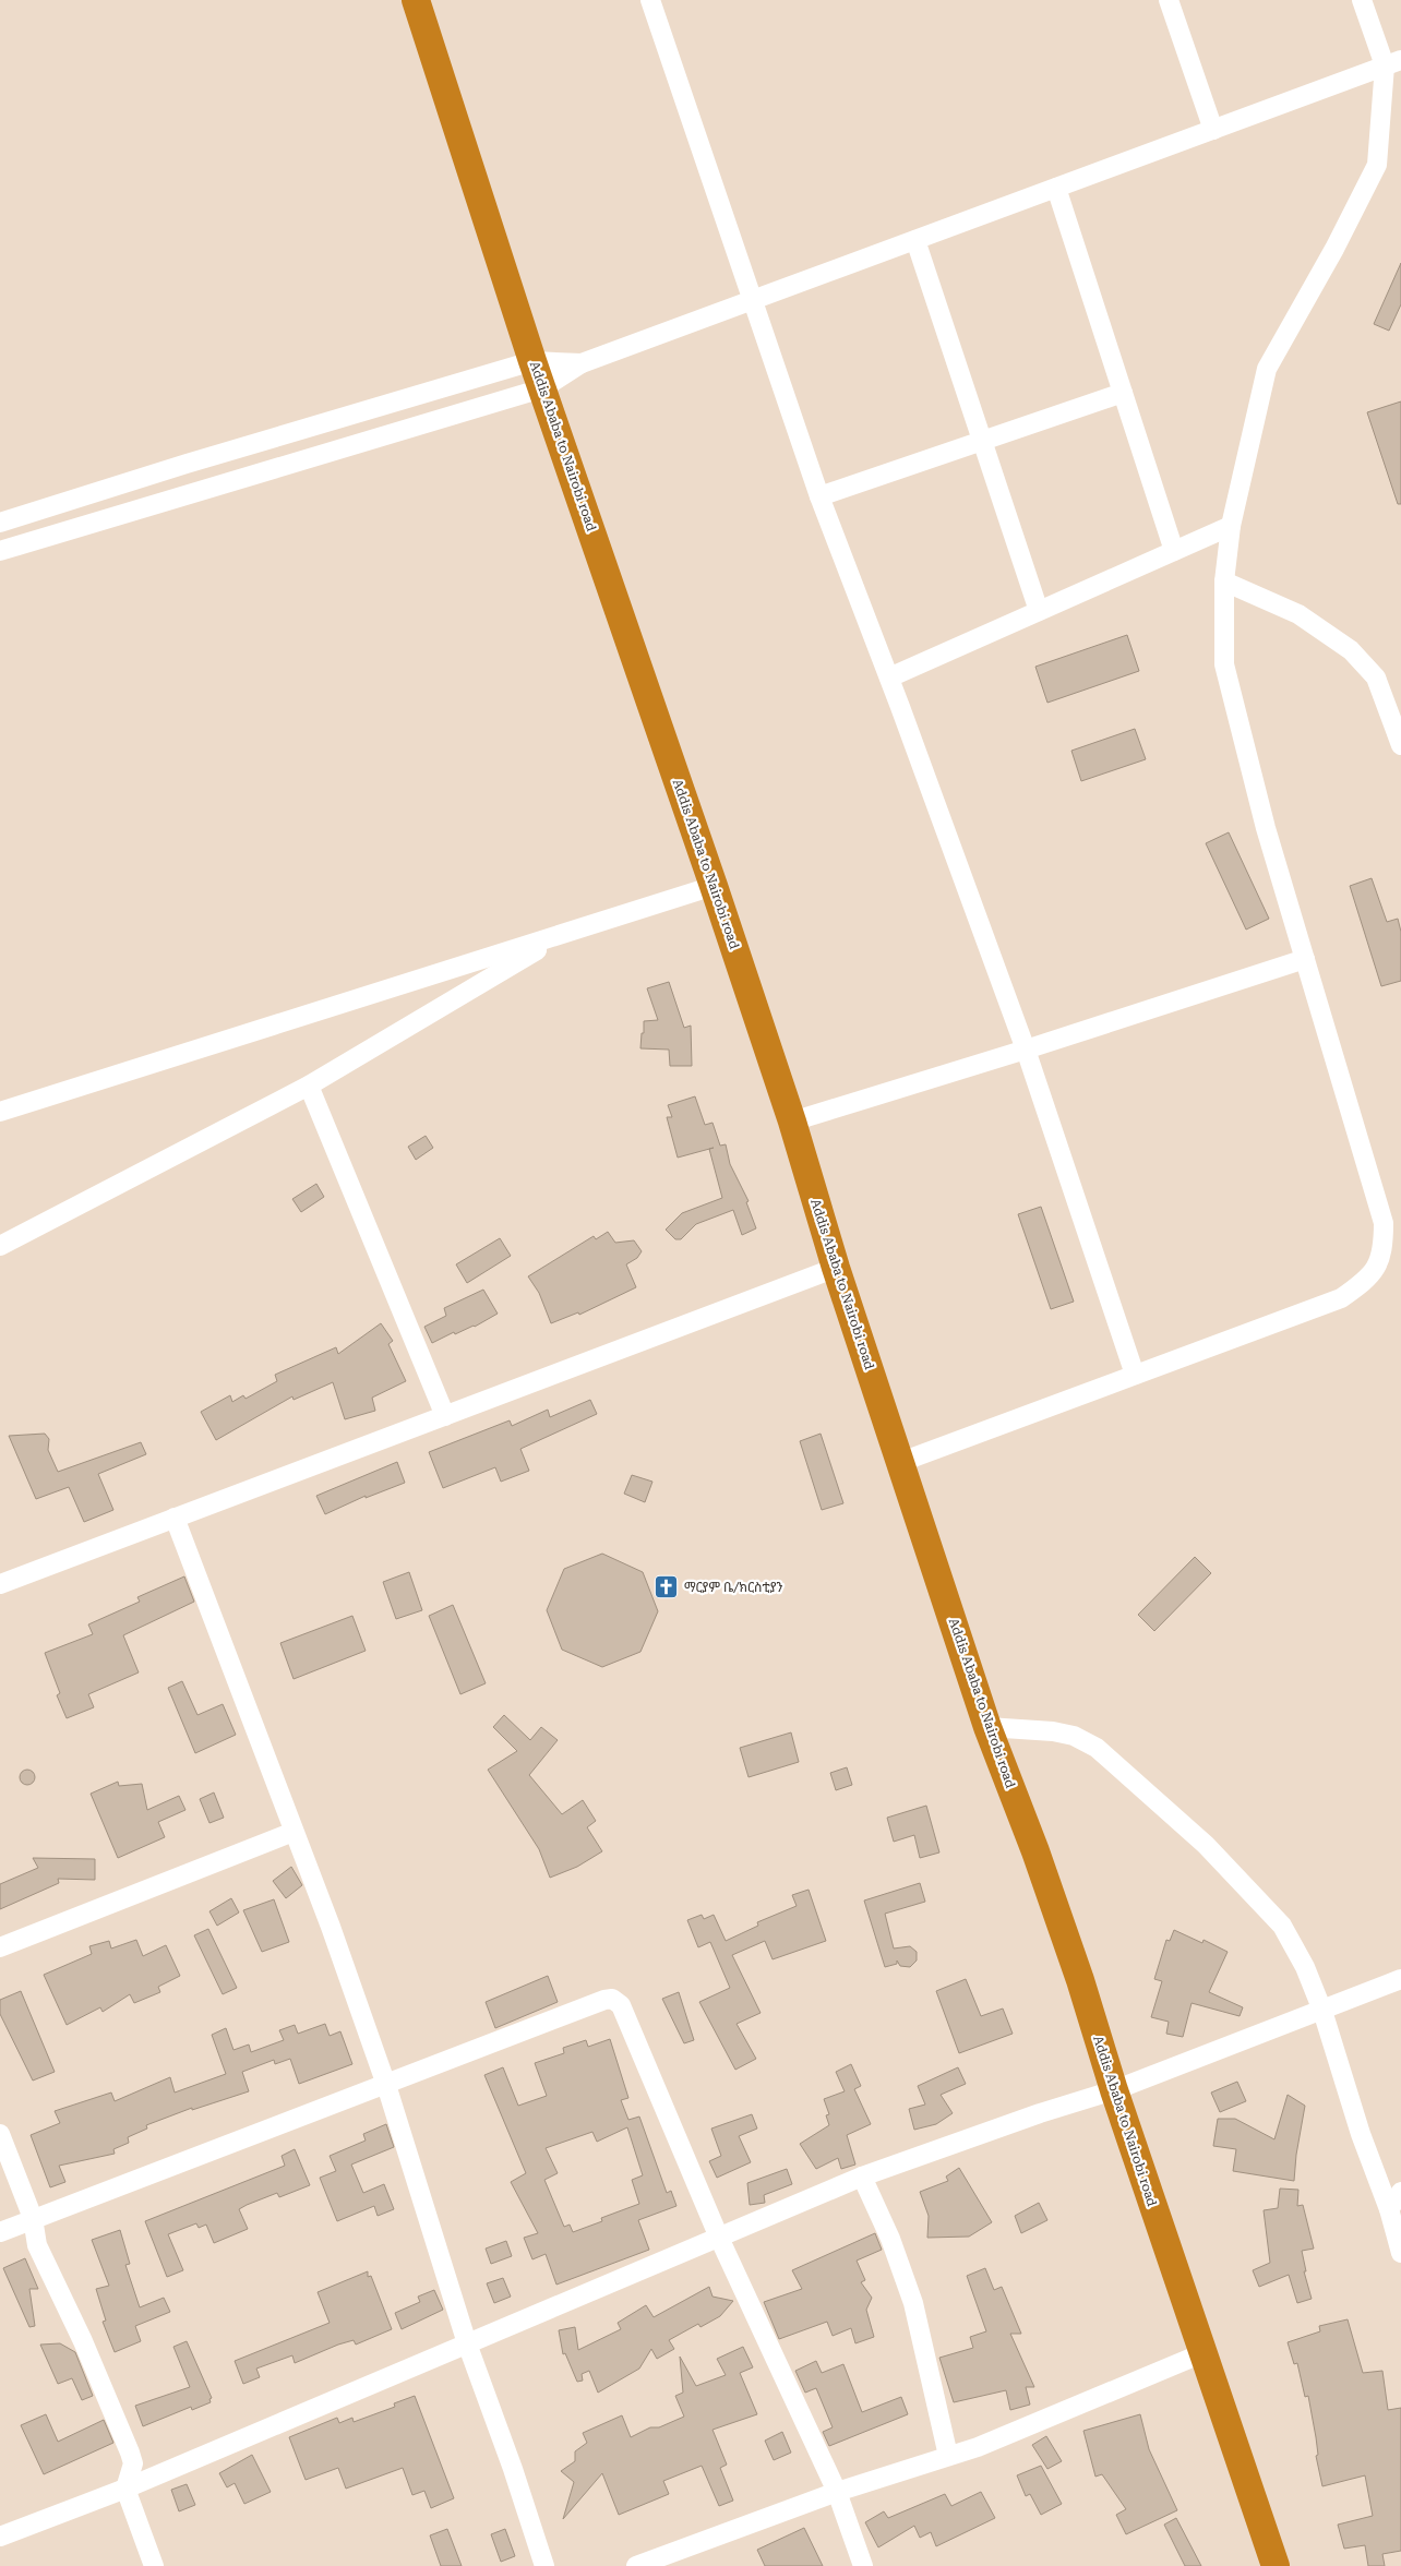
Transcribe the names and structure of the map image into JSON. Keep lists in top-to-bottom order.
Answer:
{
  "streets": {
    "highway": ["Addis Ababa to Nairobi road"]
  },
  "places": {
    "church": ["ማርያም ቤ/ክርስቲያን"]
  }
}
